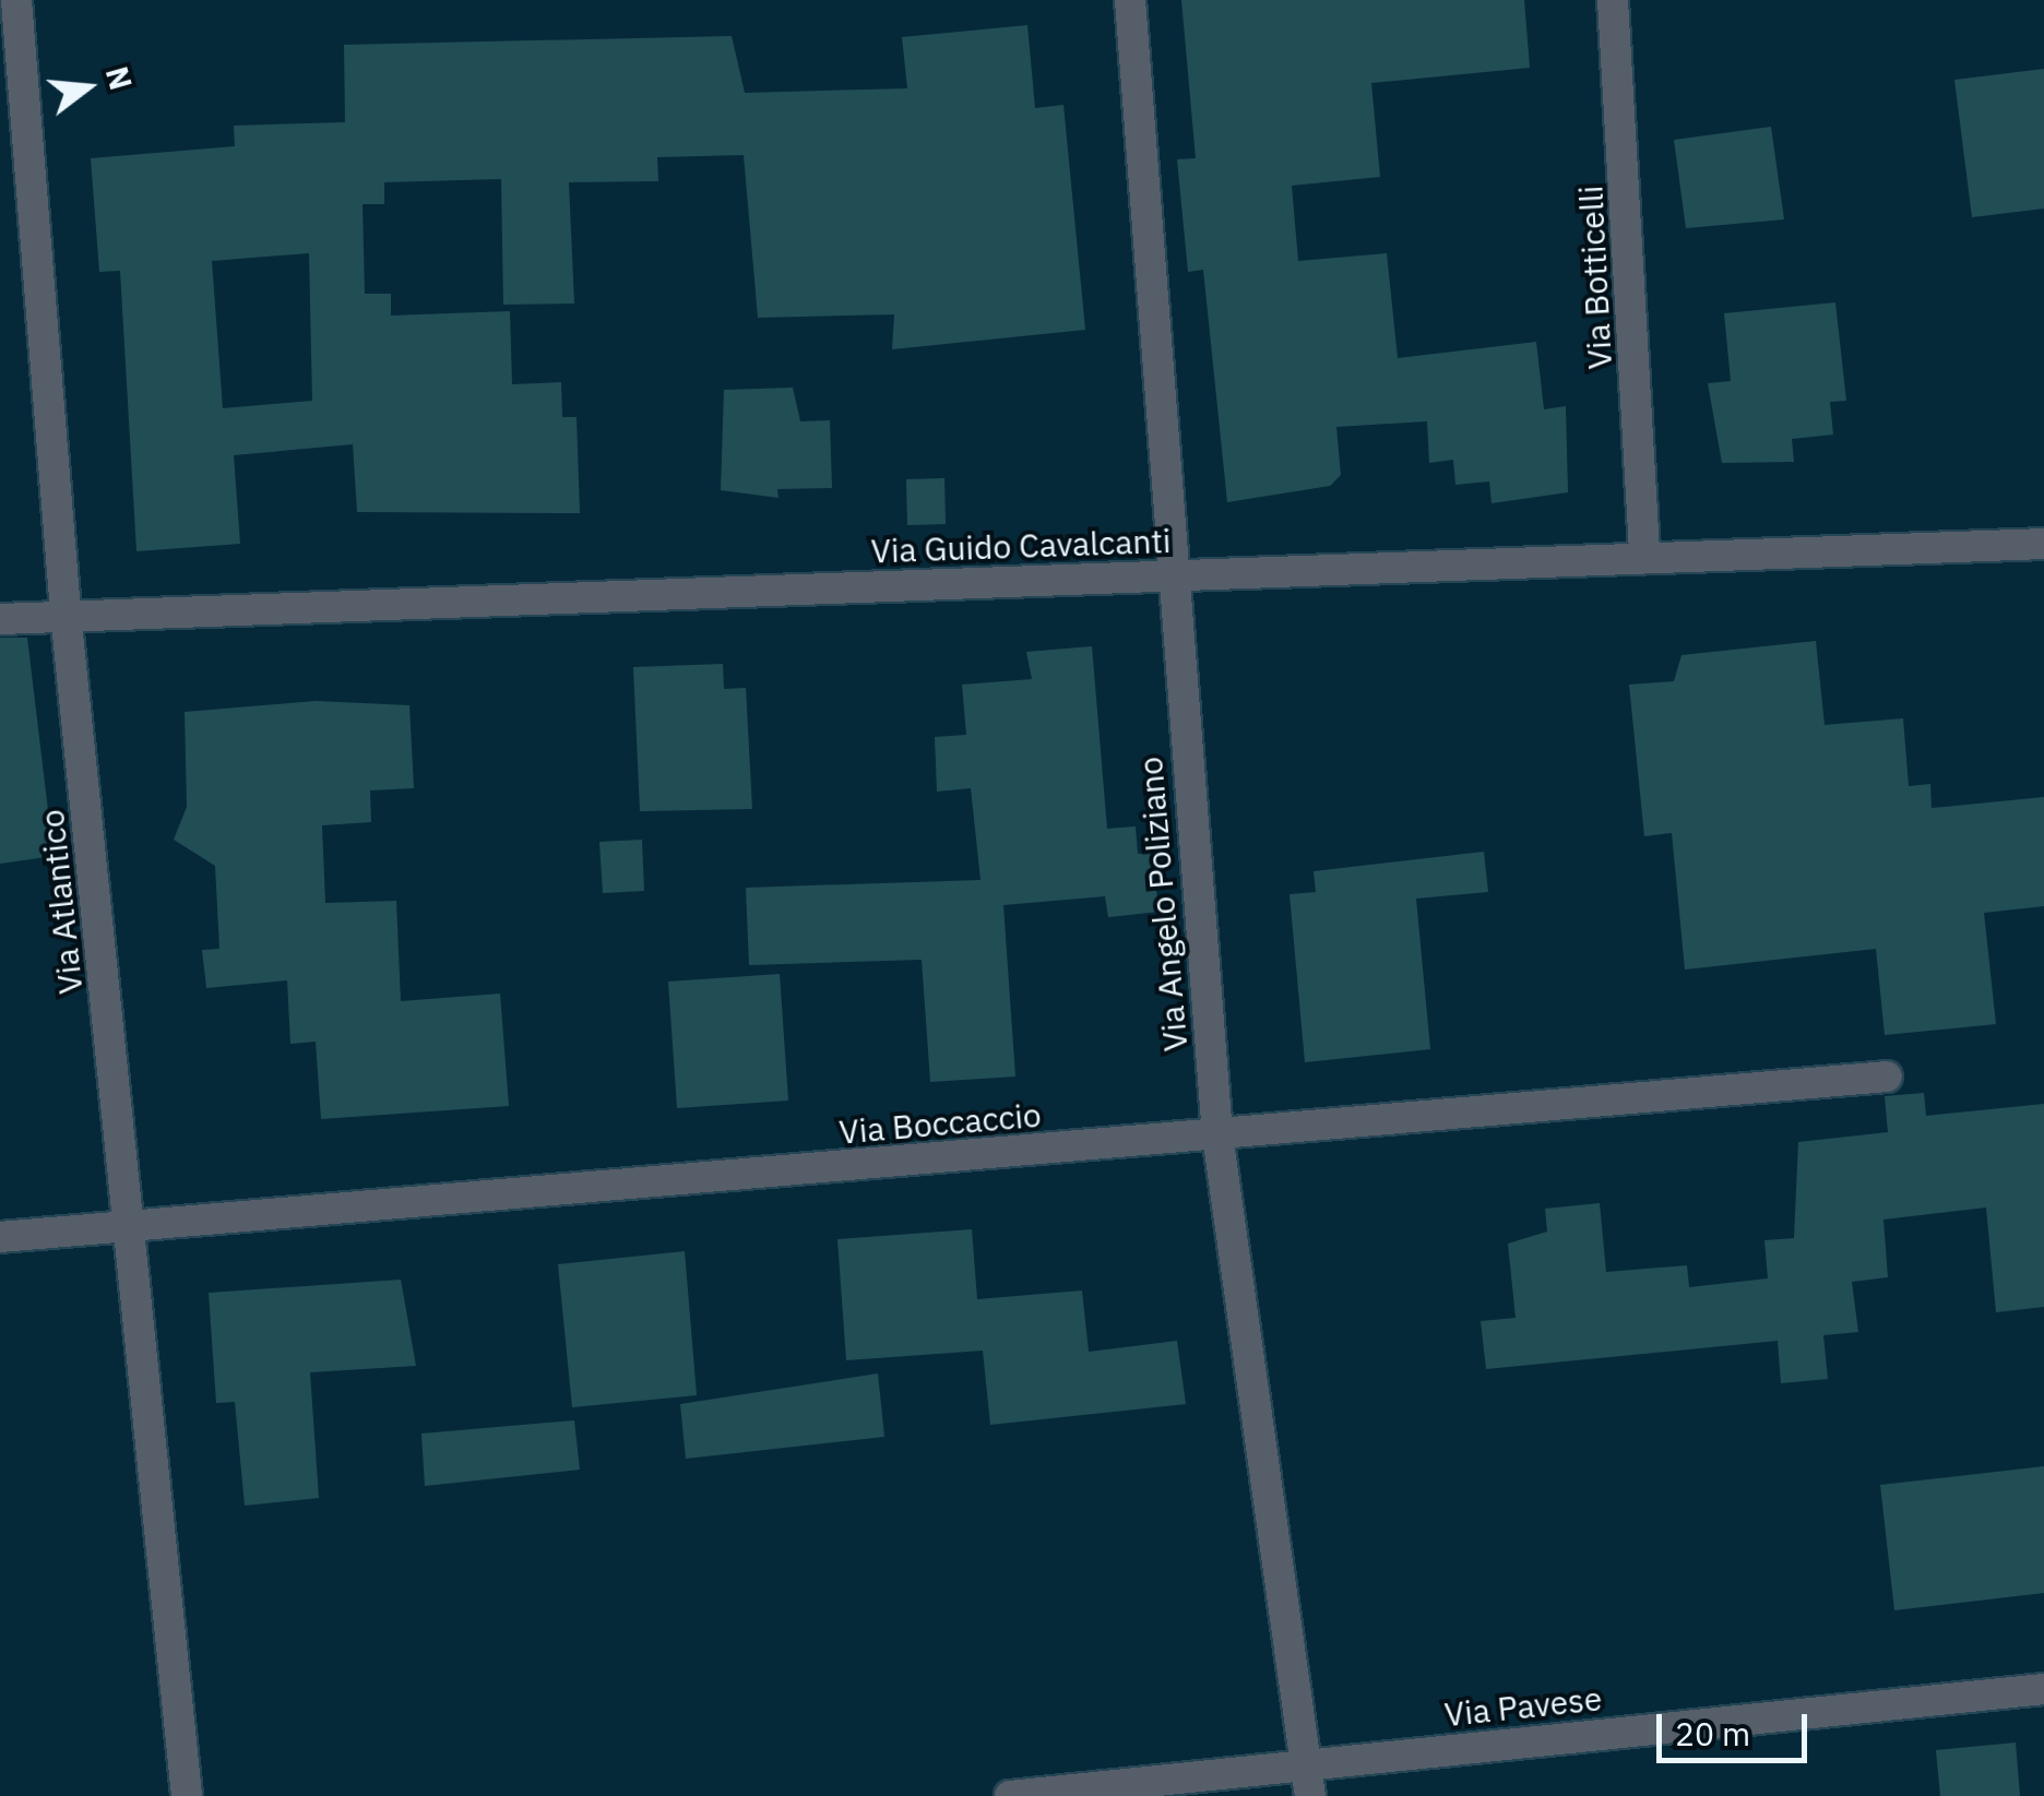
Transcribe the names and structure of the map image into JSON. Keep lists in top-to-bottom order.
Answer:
{
  "streets": {
    "street": [
      "Via Botticelli",
      "Via Guido Cavalcanti",
      "Via Atlantico",
      "Via Angelo Poliziano",
      "Via Boccaccio",
      "Via Pavese"
    ]
  },
  "crossings": [
    ["Via Botticelli", "Via Guido Cavalcanti"],
    ["Via Guido Cavalcanti", "Via Atlantico"],
    ["Via Guido Cavalcanti", "Via Angelo Poliziano"],
    ["Via Atlantico", "Via Boccaccio"],
    ["Via Angelo Poliziano", "Via Boccaccio"],
    ["Via Angelo Poliziano", "Via Pavese"]
  ],
  "scale_bar": "20 m",
  "north": "right"
}
